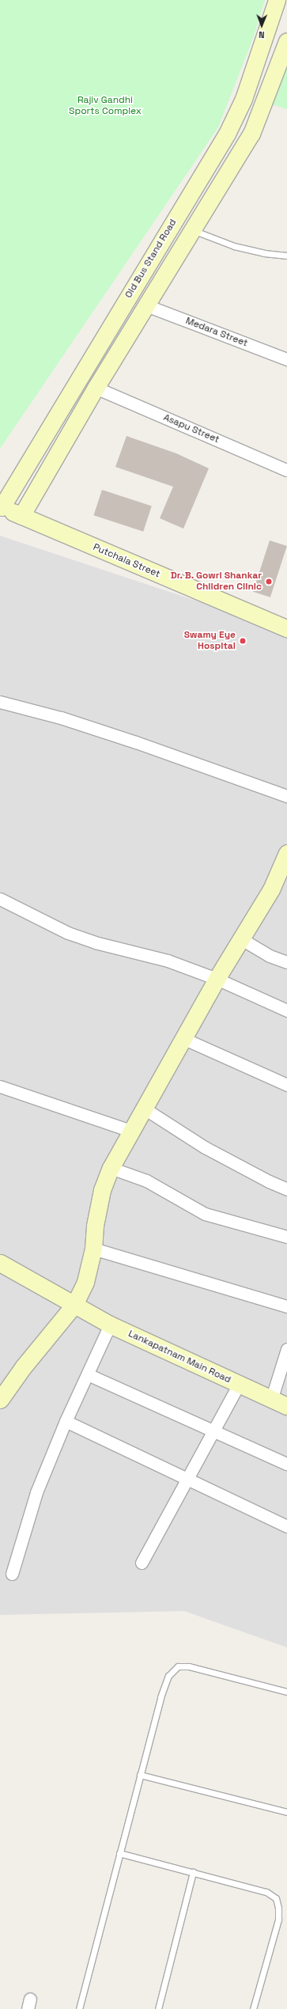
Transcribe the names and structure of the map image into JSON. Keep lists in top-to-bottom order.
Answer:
{
  "streets": {
    "main road": ["Old Bus Stand Road", "Putchala Street", "Lankapatnam Main Road"],
    "street": ["Medara Street", "Asapu Street"]
  },
  "crossings": [
    ["Old Bus Stand Road", "Putchala Street"]
  ],
  "parks": ["Rajiv Gandhi Sports Complex"],
  "places": ["Dr. B. Gowri Shankar Children Clinic", "Swamy Eye Hospital"],
  "north": "bottom"
}
